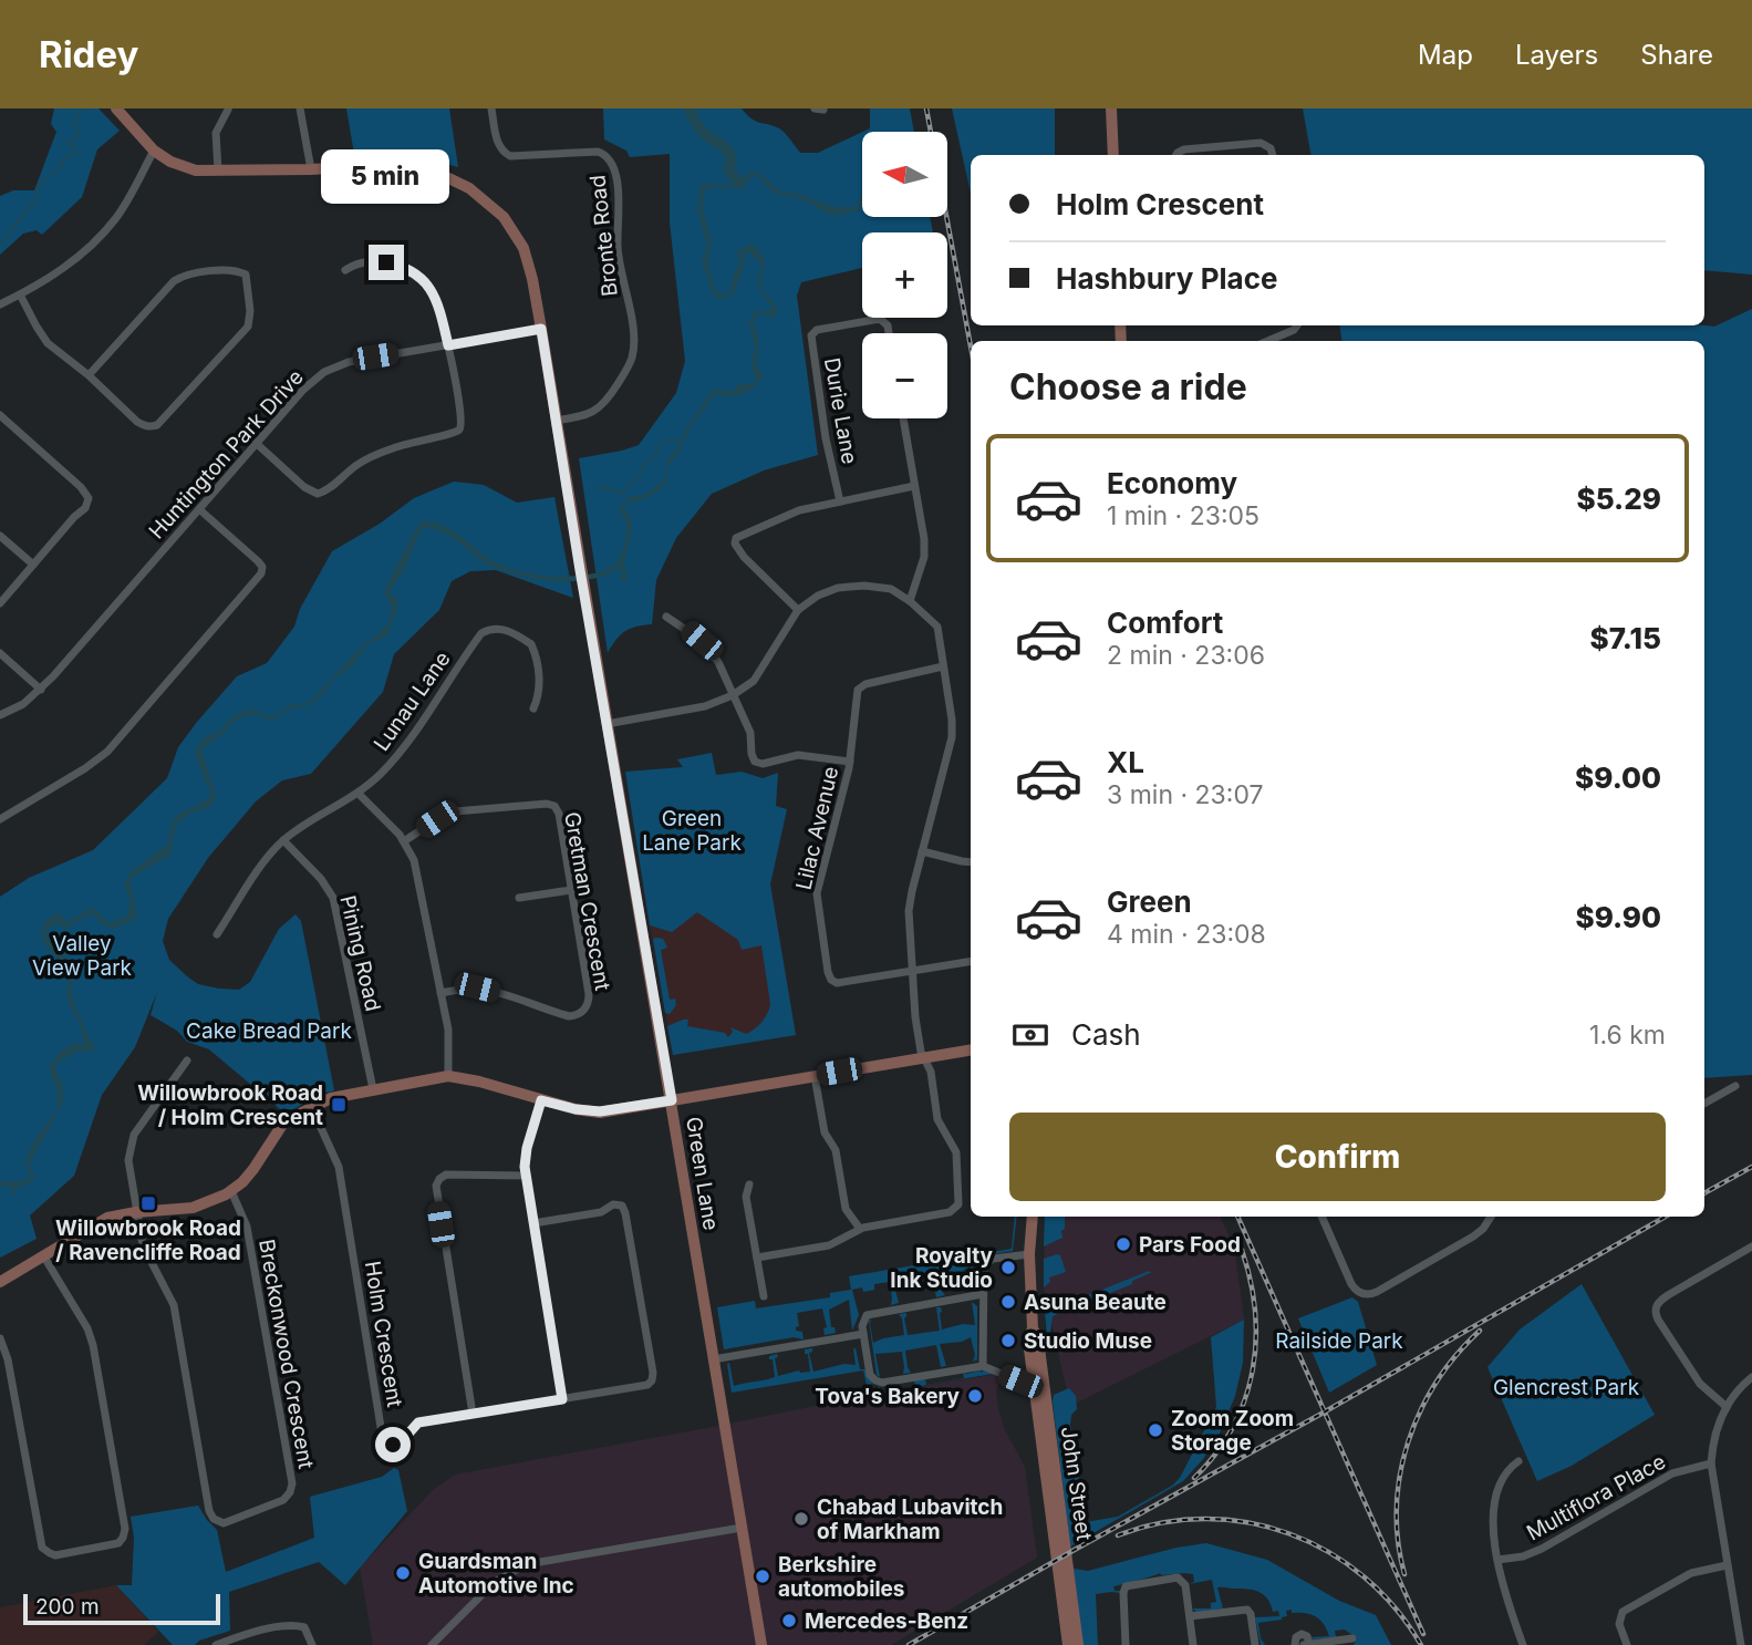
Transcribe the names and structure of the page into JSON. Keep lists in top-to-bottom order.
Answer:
{
  "streets": {
    "street": [
      "Bronte Road",
      "Durie Lane",
      "Huntington Park Drive",
      "Lunau Lane",
      "Lilac Avenue",
      "Gretman Crescent",
      "Pining Road",
      "Green Lane",
      "Holm Crescent",
      "Breckonwood Crescent",
      "John Street",
      "Multiflora Place"
    ]
  },
  "crossings": [
    ["Bronte Road", "Green Lane"],
    ["Huntington Park Drive", "Green Lane"],
    ["Lunau Lane", "Pining Road"]
  ],
  "parks": [
    "Green Lane Park",
    "Valley View Park",
    "Cake Bread Park",
    "Railside Park",
    "Glencrest Park"
  ],
  "places": {
    "transit": ["Willowbrook Road / Holm Crescent", "Willowbrook Road / Ravencliffe Road"],
    "other": [
      "Pars Food",
      "Royalty Ink Studio",
      "Asuna Beaute",
      "Studio Muse",
      "Tova's Bakery",
      "Zoom Zoom Storage",
      "Chabad Lubavitch of Markham",
      "Guardsman Automotive Inc",
      "Berkshire automobiles",
      "Mercedes-Benz"
    ]
  },
  "scale_bar": "200 m",
  "north": "left",
  "page": {
    "header": "Ridey",
    "nav": ["Map", "Layers", "Share"],
    "map_buttons": ["+", "−"],
    "bubble": "5 min",
    "banner": ["Holm Crescent", "Hashbury Place"],
    "heading": "Choose a ride",
    "list": [
      {
        "name": "Economy",
        "note": "1 min · 23:05",
        "value": "$5.29"
      },
      {
        "name": "Comfort",
        "note": "2 min · 23:06",
        "value": "$7.15"
      },
      {
        "name": "XL",
        "note": "3 min · 23:07",
        "value": "$9.00"
      },
      {
        "name": "Green",
        "note": "4 min · 23:08",
        "value": "$9.90"
      }
    ],
    "pay": ["Cash", "1.6 km"],
    "buttons": "Confirm",
    "scale": "200 m"
  }
}
